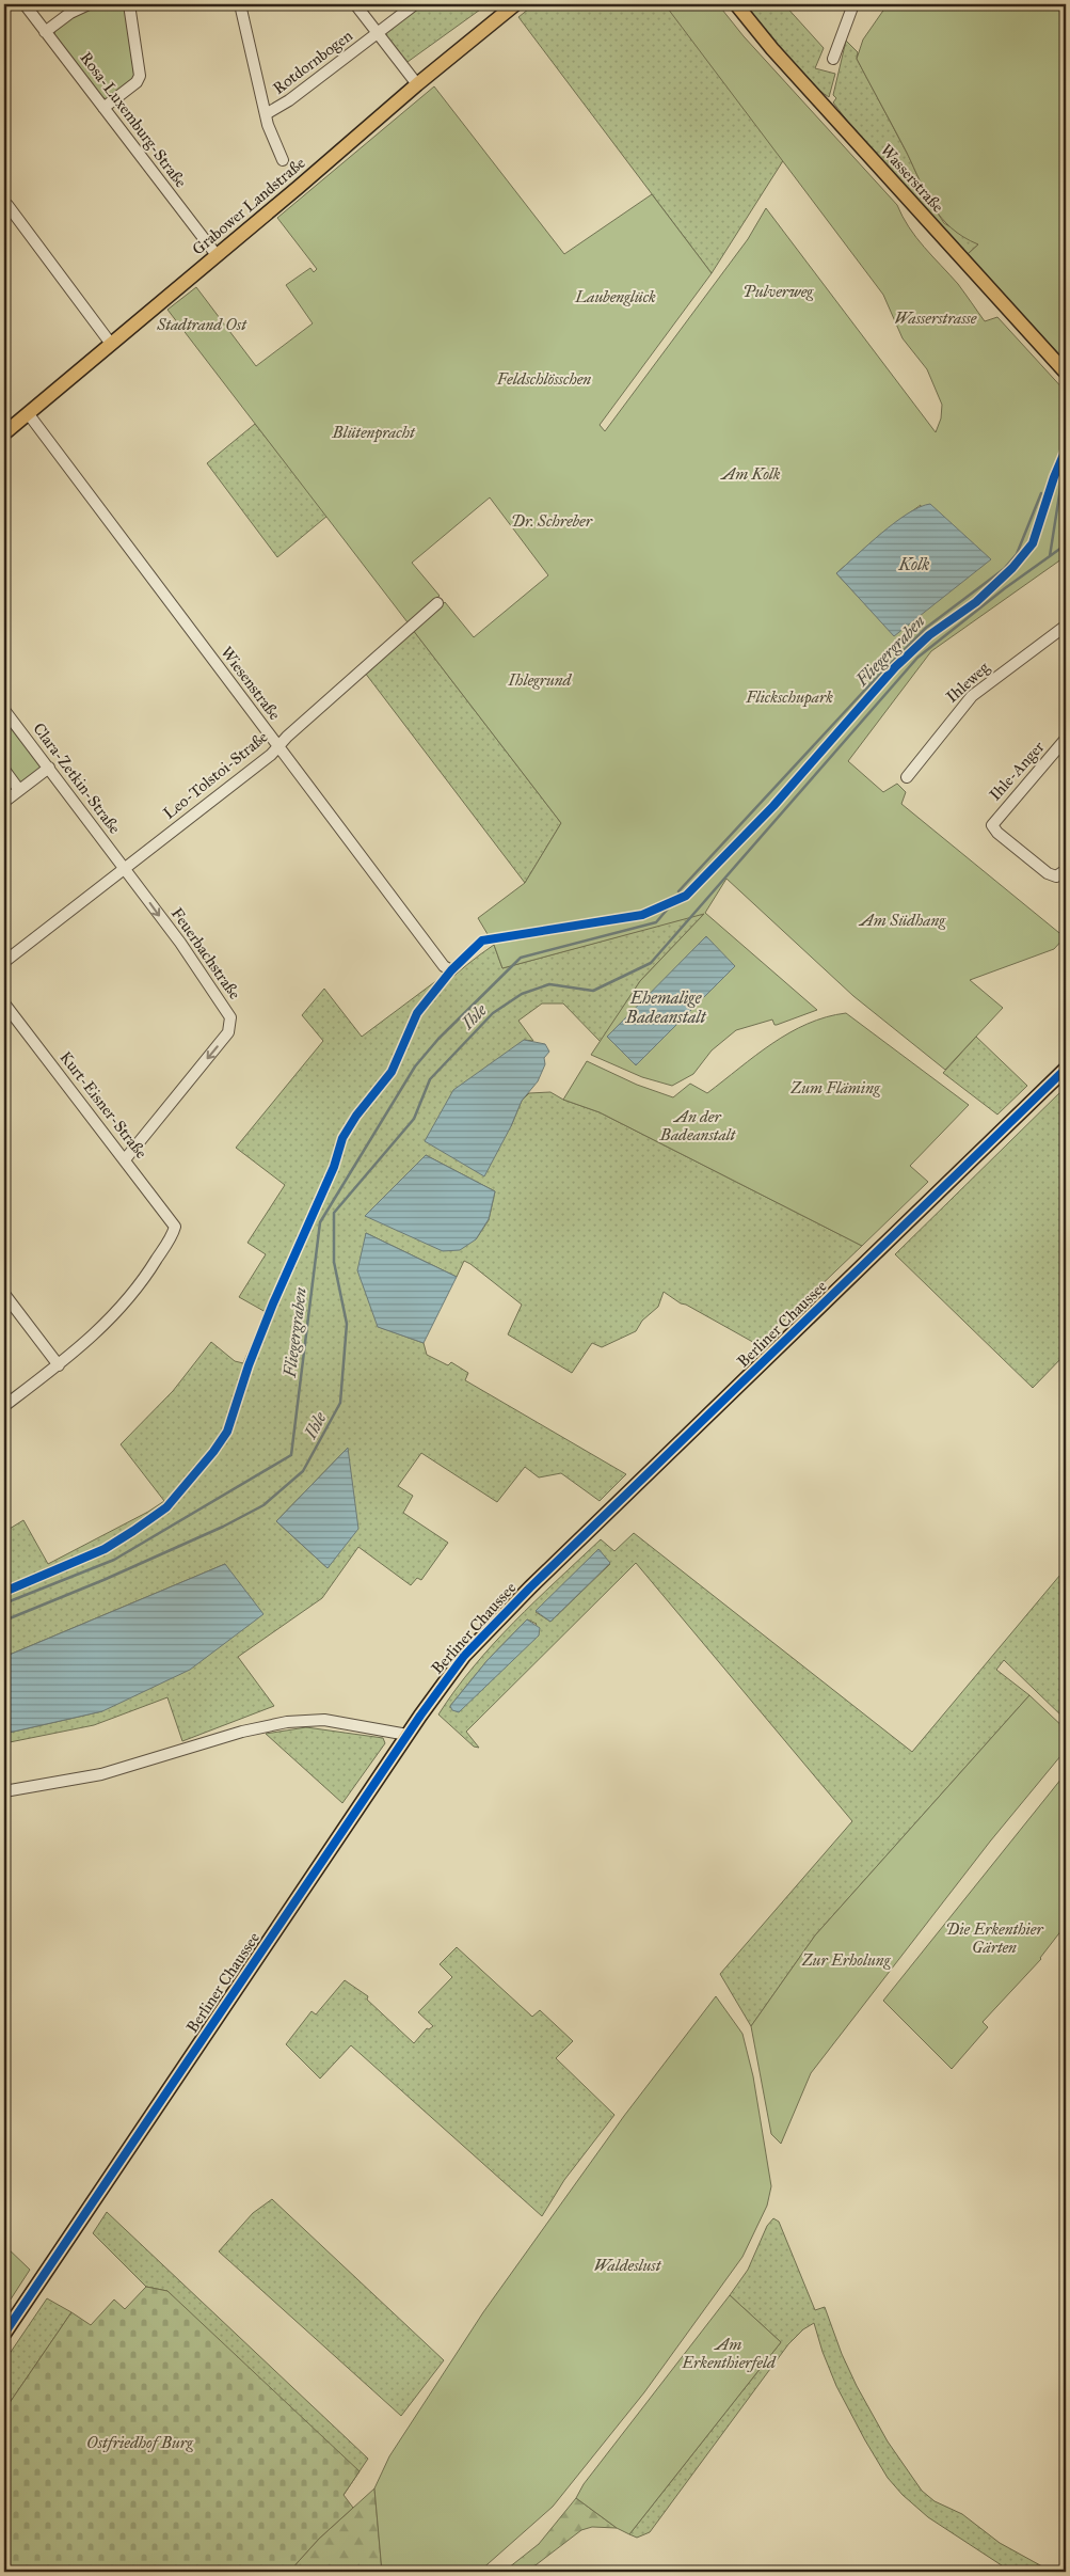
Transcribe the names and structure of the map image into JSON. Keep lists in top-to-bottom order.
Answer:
{
  "streets": {
    "main road": ["Wasserstraße", "Grabower Landstraße", "Berliner Chaussee"],
    "street": [
      "Rotdornbogen",
      "Rosa-Luxemburg-Straße",
      "Ihleweg",
      "Wiesenstraße",
      "Ihle-Anger",
      "Leo-Tolstoi-Straße",
      "Clara-Zetkin-Straße",
      "Feuerbachstraße",
      "Kurt-Eisner-Straße"
    ]
  },
  "crossings": [
    ["Rosa-Luxemburg-Straße", "Grabower Landstraße"],
    ["Grabower Landstraße", "Wiesenstraße"],
    ["Wiesenstraße", "Leo-Tolstoi-Straße"],
    ["Leo-Tolstoi-Straße", "Clara-Zetkin-Straße"],
    ["Leo-Tolstoi-Straße", "Feuerbachstraße"],
    ["Clara-Zetkin-Straße", "Feuerbachstraße"],
    ["Feuerbachstraße", "Kurt-Eisner-Straße"]
  ],
  "one_way": ["Feuerbachstraße"],
  "water": [
    "Kolk",
    "Fliegergraben",
    "Ehemalige Badeanstalt",
    "Ihle"
  ],
  "parks": [
    "Pulverweg",
    "Laubenglück",
    "Wasserstrasse",
    "Stadtrand Ost",
    "Feldschlösschen",
    "Blütenpracht",
    "Am Kolk",
    "Dr. Schreber",
    "Ihlegrund",
    "Flickschupark",
    "Am Südhang",
    "Zum Fläming",
    "An der Badeanstalt",
    "Die Erkenthier Gärten",
    "Zur Erholung",
    "Waldeslust",
    "Am Erkenthierfeld",
    "Ostfriedhof Burg"
  ]
}
